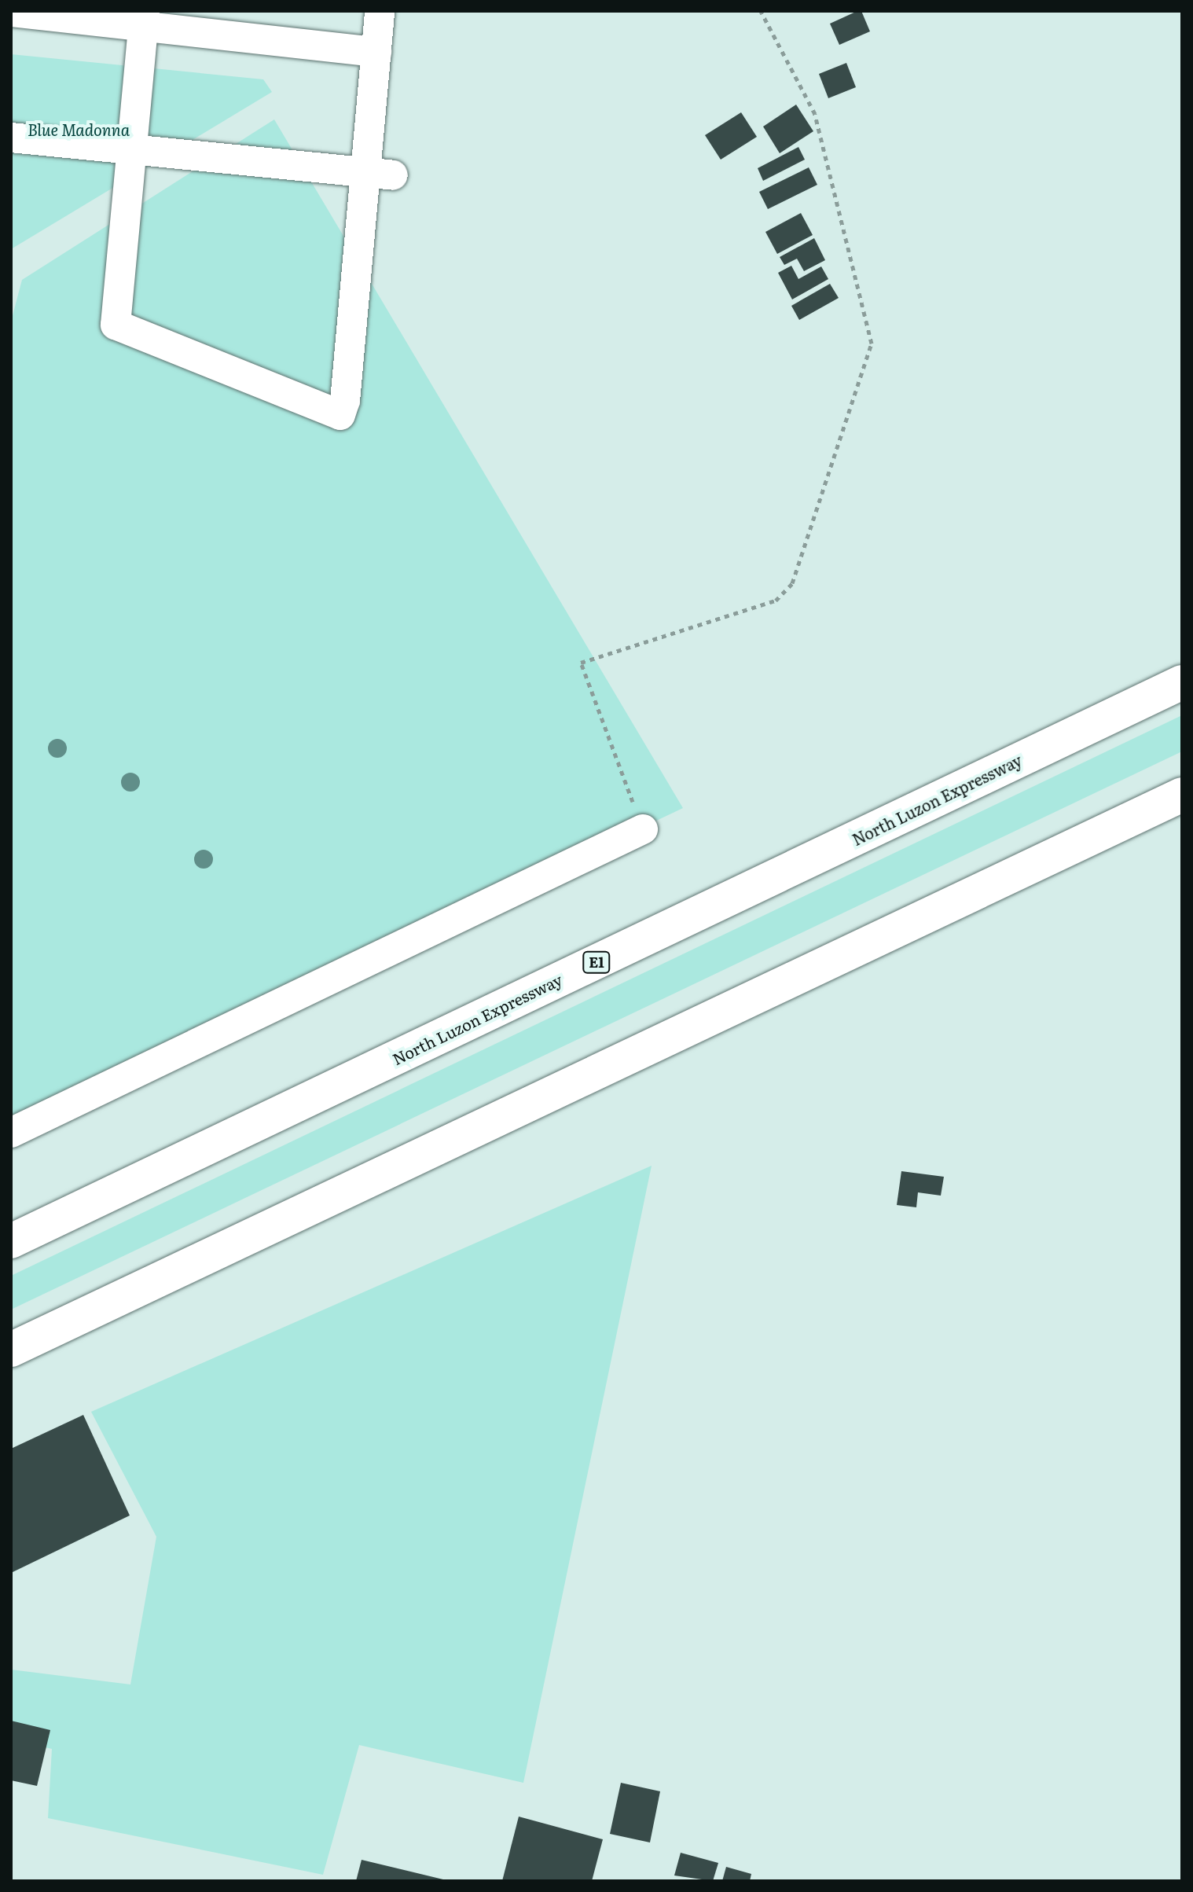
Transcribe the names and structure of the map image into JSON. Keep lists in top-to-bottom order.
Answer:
{
  "streets": {
    "highway": ["North Luzon Expressway", "E1"]
  },
  "parks": ["Blue Madonna"]
}
